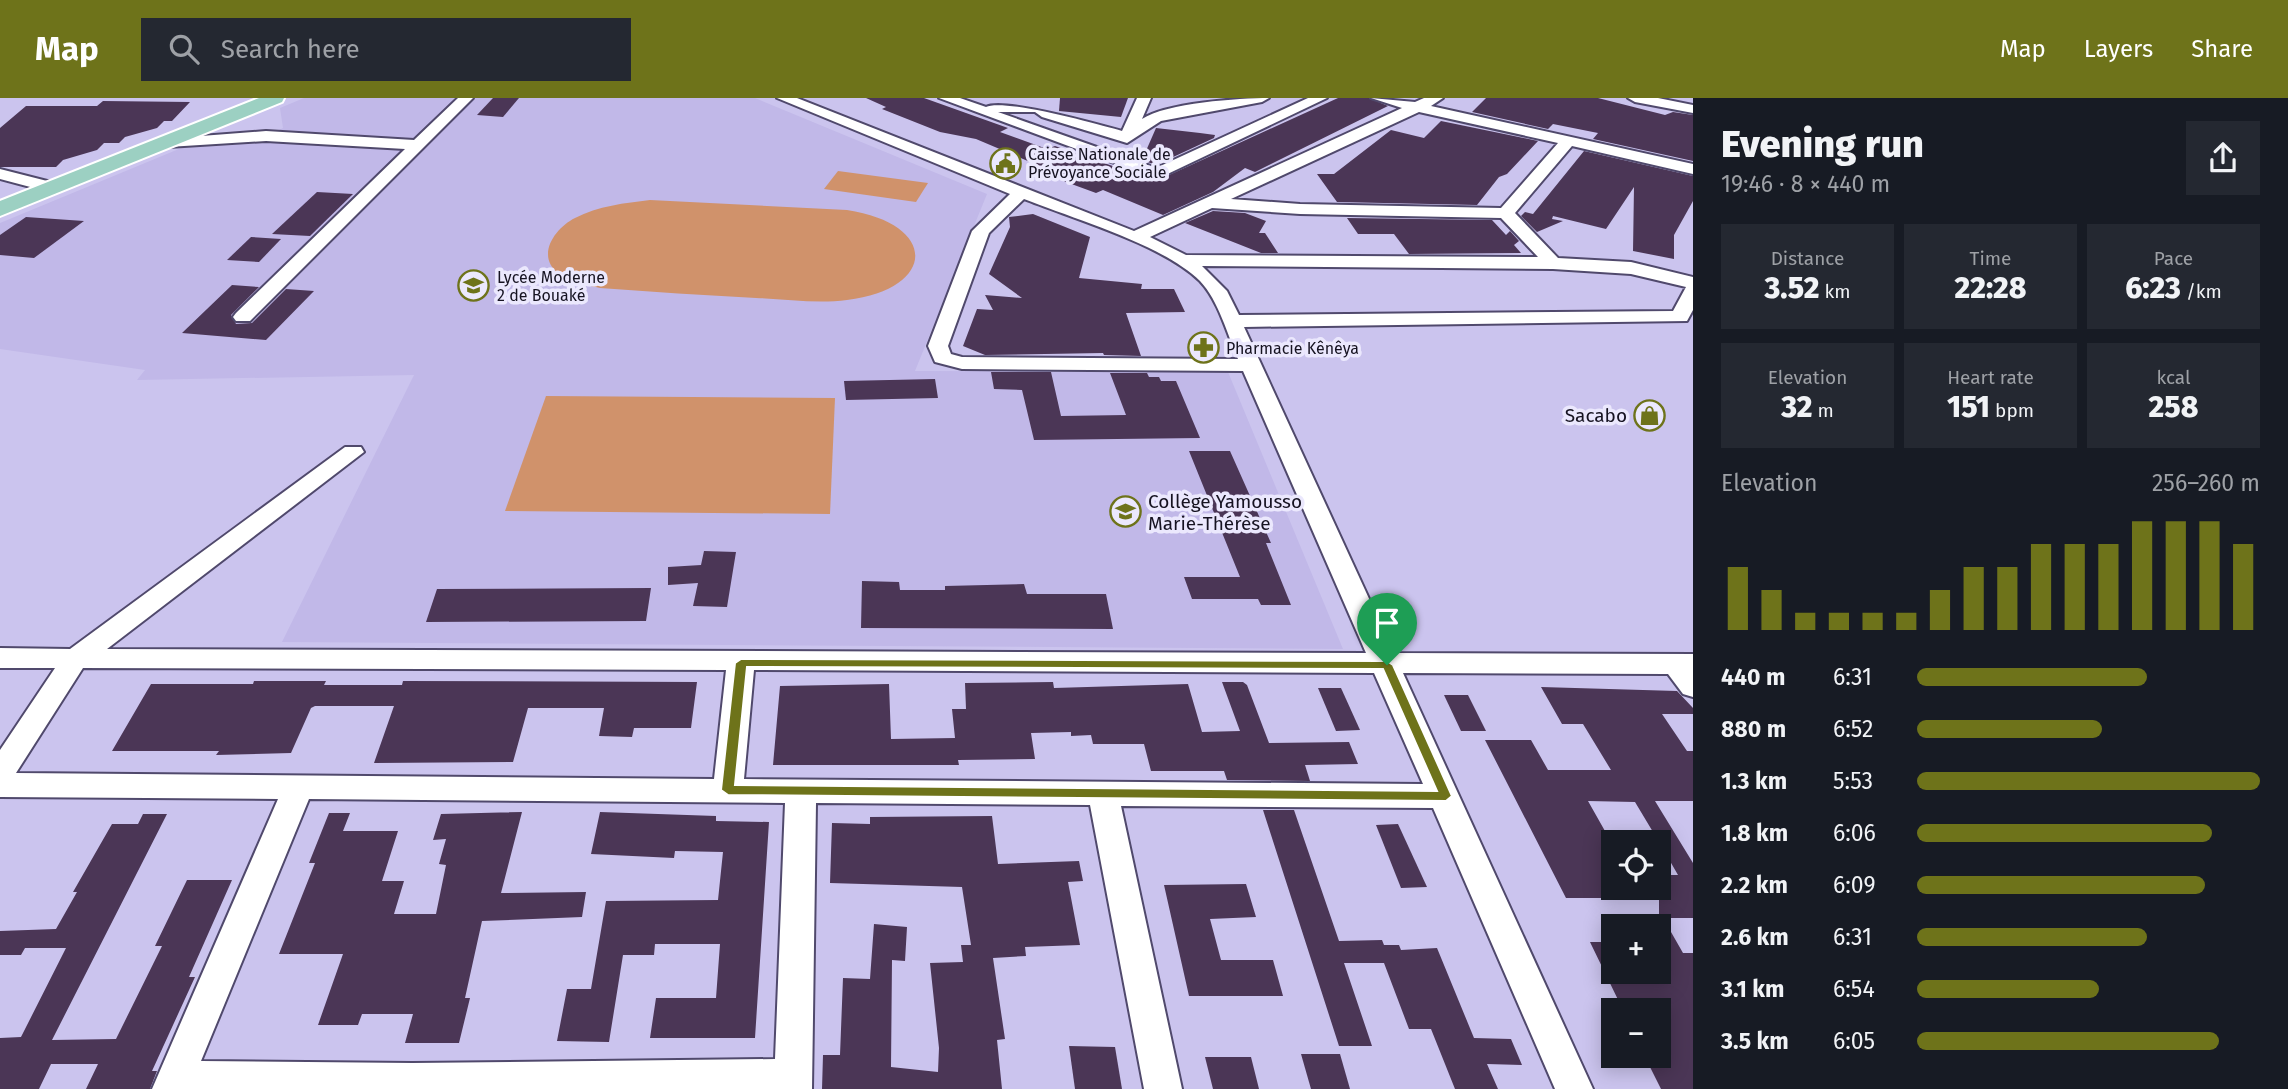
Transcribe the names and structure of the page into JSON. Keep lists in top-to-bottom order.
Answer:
{
  "places": {
    "public building": ["Caisse Nationale de Prévoyance Sociale"],
    "school or university": ["Lycée Moderne 2 de Bouaké", "Collège Yamousso Marie-Thérèse"],
    "pharmacy": ["Pharmacie Kênêya"],
    "shop": ["Sacabo"]
  },
  "page": {
    "header": "Map",
    "search": "Search here",
    "nav": ["Map", "Layers", "Share"],
    "heading": ["Evening run", "19:46 · 8 × 440 m"],
    "stats": [
      ["Distance", "3.52 km"],
      ["Time", "22:28"],
      ["Pace", "6:23 /km"],
      ["Elevation", "32 m"],
      ["Heart rate", "151 bpm"],
      ["kcal", "258"]
    ],
    "chart": ["Elevation", "256–260 m"],
    "list": [
      {
        "name": "440 m",
        "note": "6:31"
      },
      {
        "name": "880 m",
        "note": "6:52"
      },
      {
        "name": "1.3 km",
        "note": "5:53"
      },
      {
        "name": "1.8 km",
        "note": "6:06"
      },
      {
        "name": "2.2 km",
        "note": "6:09"
      },
      {
        "name": "2.6 km",
        "note": "6:31"
      },
      {
        "name": "3.1 km",
        "note": "6:54"
      },
      {
        "name": "3.5 km",
        "note": "6:05"
      }
    ],
    "map_buttons": ["+", "−"]
  }
}
